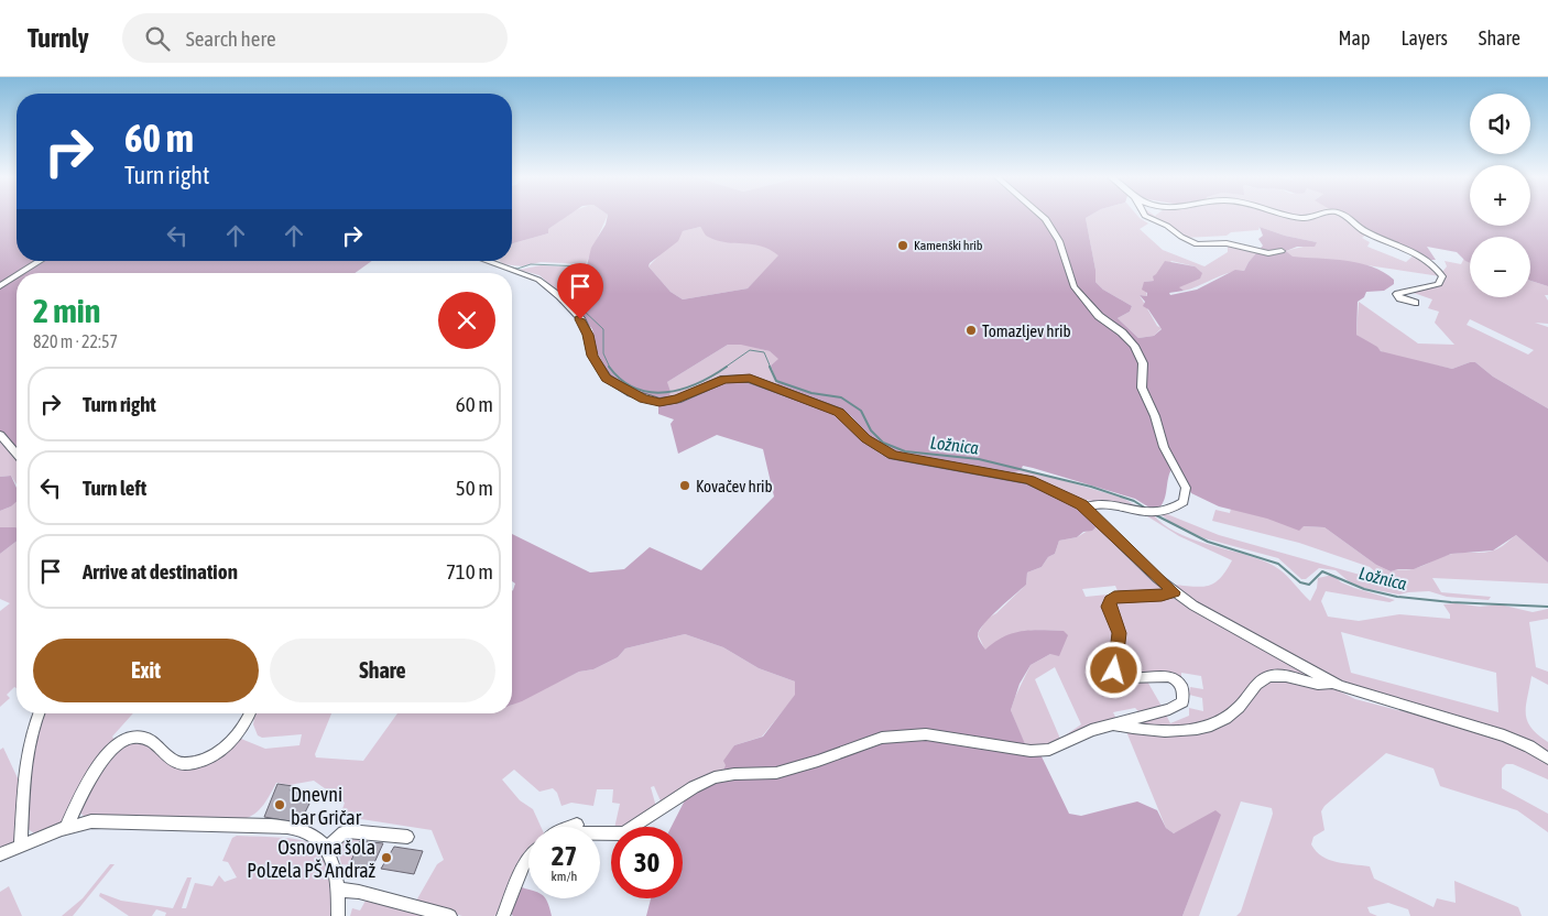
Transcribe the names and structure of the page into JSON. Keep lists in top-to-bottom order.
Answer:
{
  "water": ["Ložnica"],
  "places": [
    "Kamenški hrib",
    "Tomazljev hrib",
    "Kovačev hrib",
    "Dnevni bar Gričar",
    "Osnovna šola Polzela PŠ Andraž"
  ],
  "page": {
    "header": "Turnly",
    "search": "Search here",
    "nav": ["Map", "Layers", "Share"],
    "map_buttons": ["+", "−"],
    "turn": ["60 m", "Turn right"],
    "heading": ["2 min", "820 m · 22:57"],
    "list": [
      {
        "name": "Turn right",
        "value": "60 m"
      },
      {
        "name": "Turn left",
        "value": "50 m"
      },
      {
        "name": "Arrive at destination",
        "value": "710 m"
      }
    ],
    "buttons": ["Exit", "Share"],
    "speed": "27 km/h",
    "limit": "30"
  }
}
